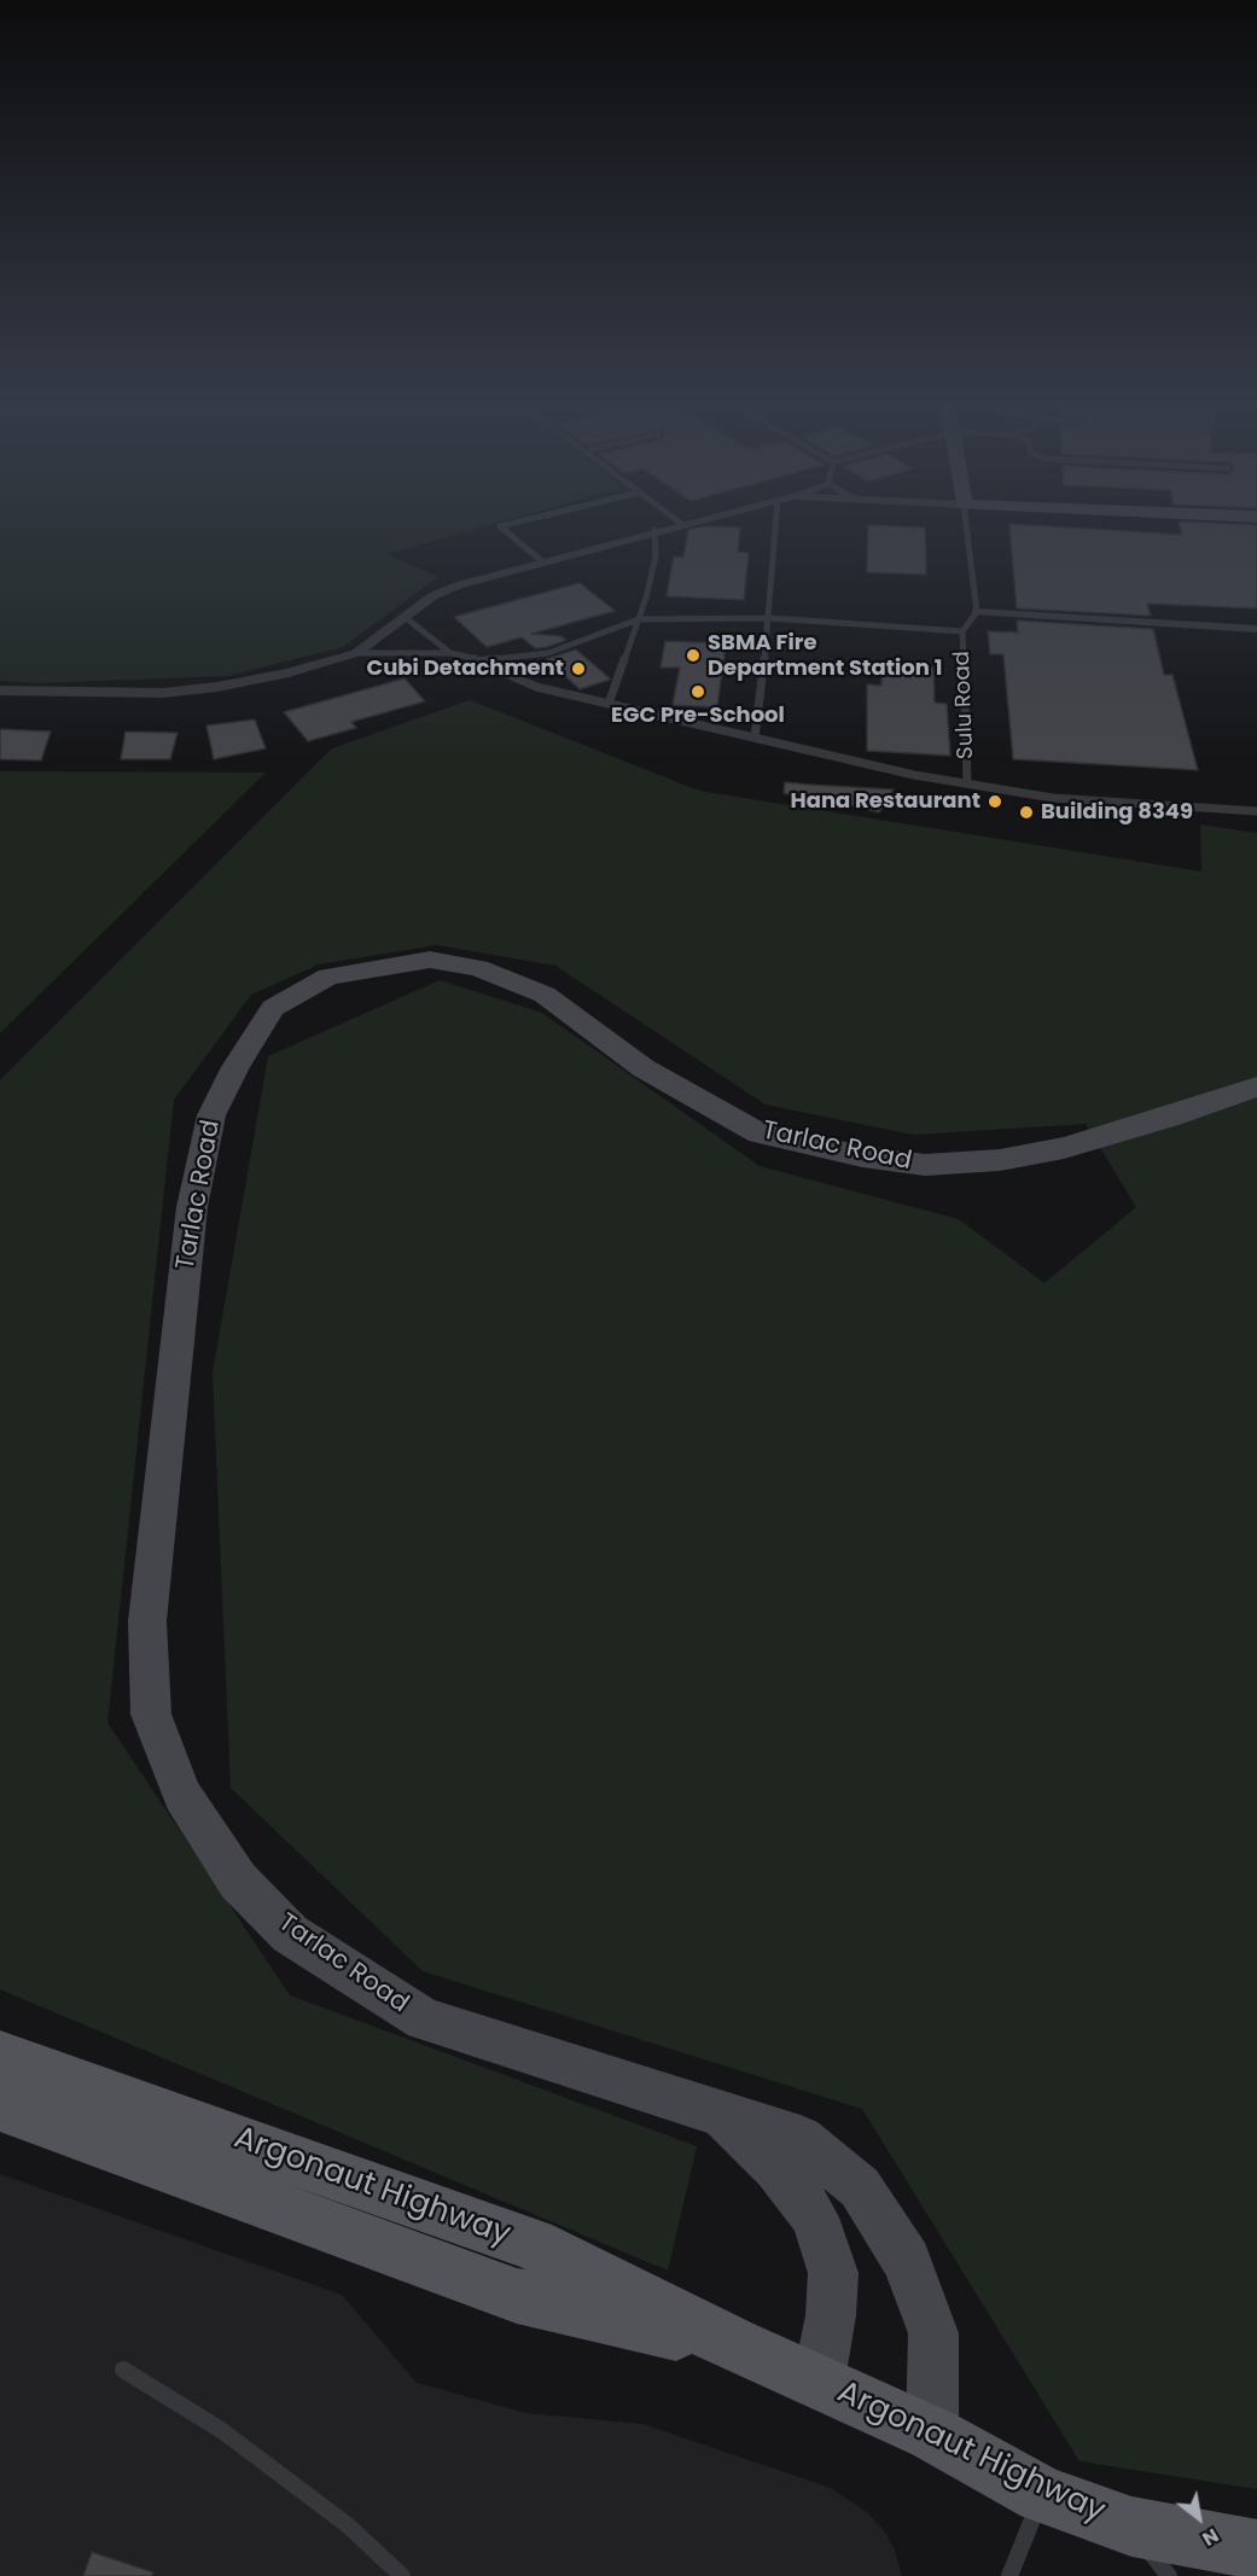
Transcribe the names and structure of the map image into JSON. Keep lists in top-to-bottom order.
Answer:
{
  "streets": {
    "main road": ["Tarlac Road", "Argonaut Highway"],
    "lane": ["Sulu Road"]
  },
  "crossings": [
    ["Tarlac Road", "Argonaut Highway"]
  ],
  "places": [
    "SBMA Fire Department Station 1",
    "Cubi Detachment",
    "EGC Pre-School",
    "Hana Restaurant",
    "Building 8349"
  ],
  "north": "bottom right"
}
